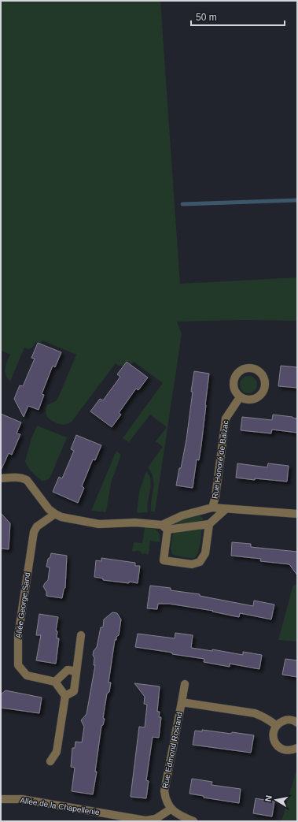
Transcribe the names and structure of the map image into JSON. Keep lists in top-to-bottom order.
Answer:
{
  "streets": {
    "street": [
      "Rue Honoré de Balzac",
      "Allée George Sand",
      "Rue Edmond Rostand",
      "Allée de la Chapellenie"
    ]
  },
  "crossings": [
    ["Rue Edmond Rostand", "Allée de la Chapellenie"]
  ],
  "scale_bar": "50 m",
  "north": "left"
}
